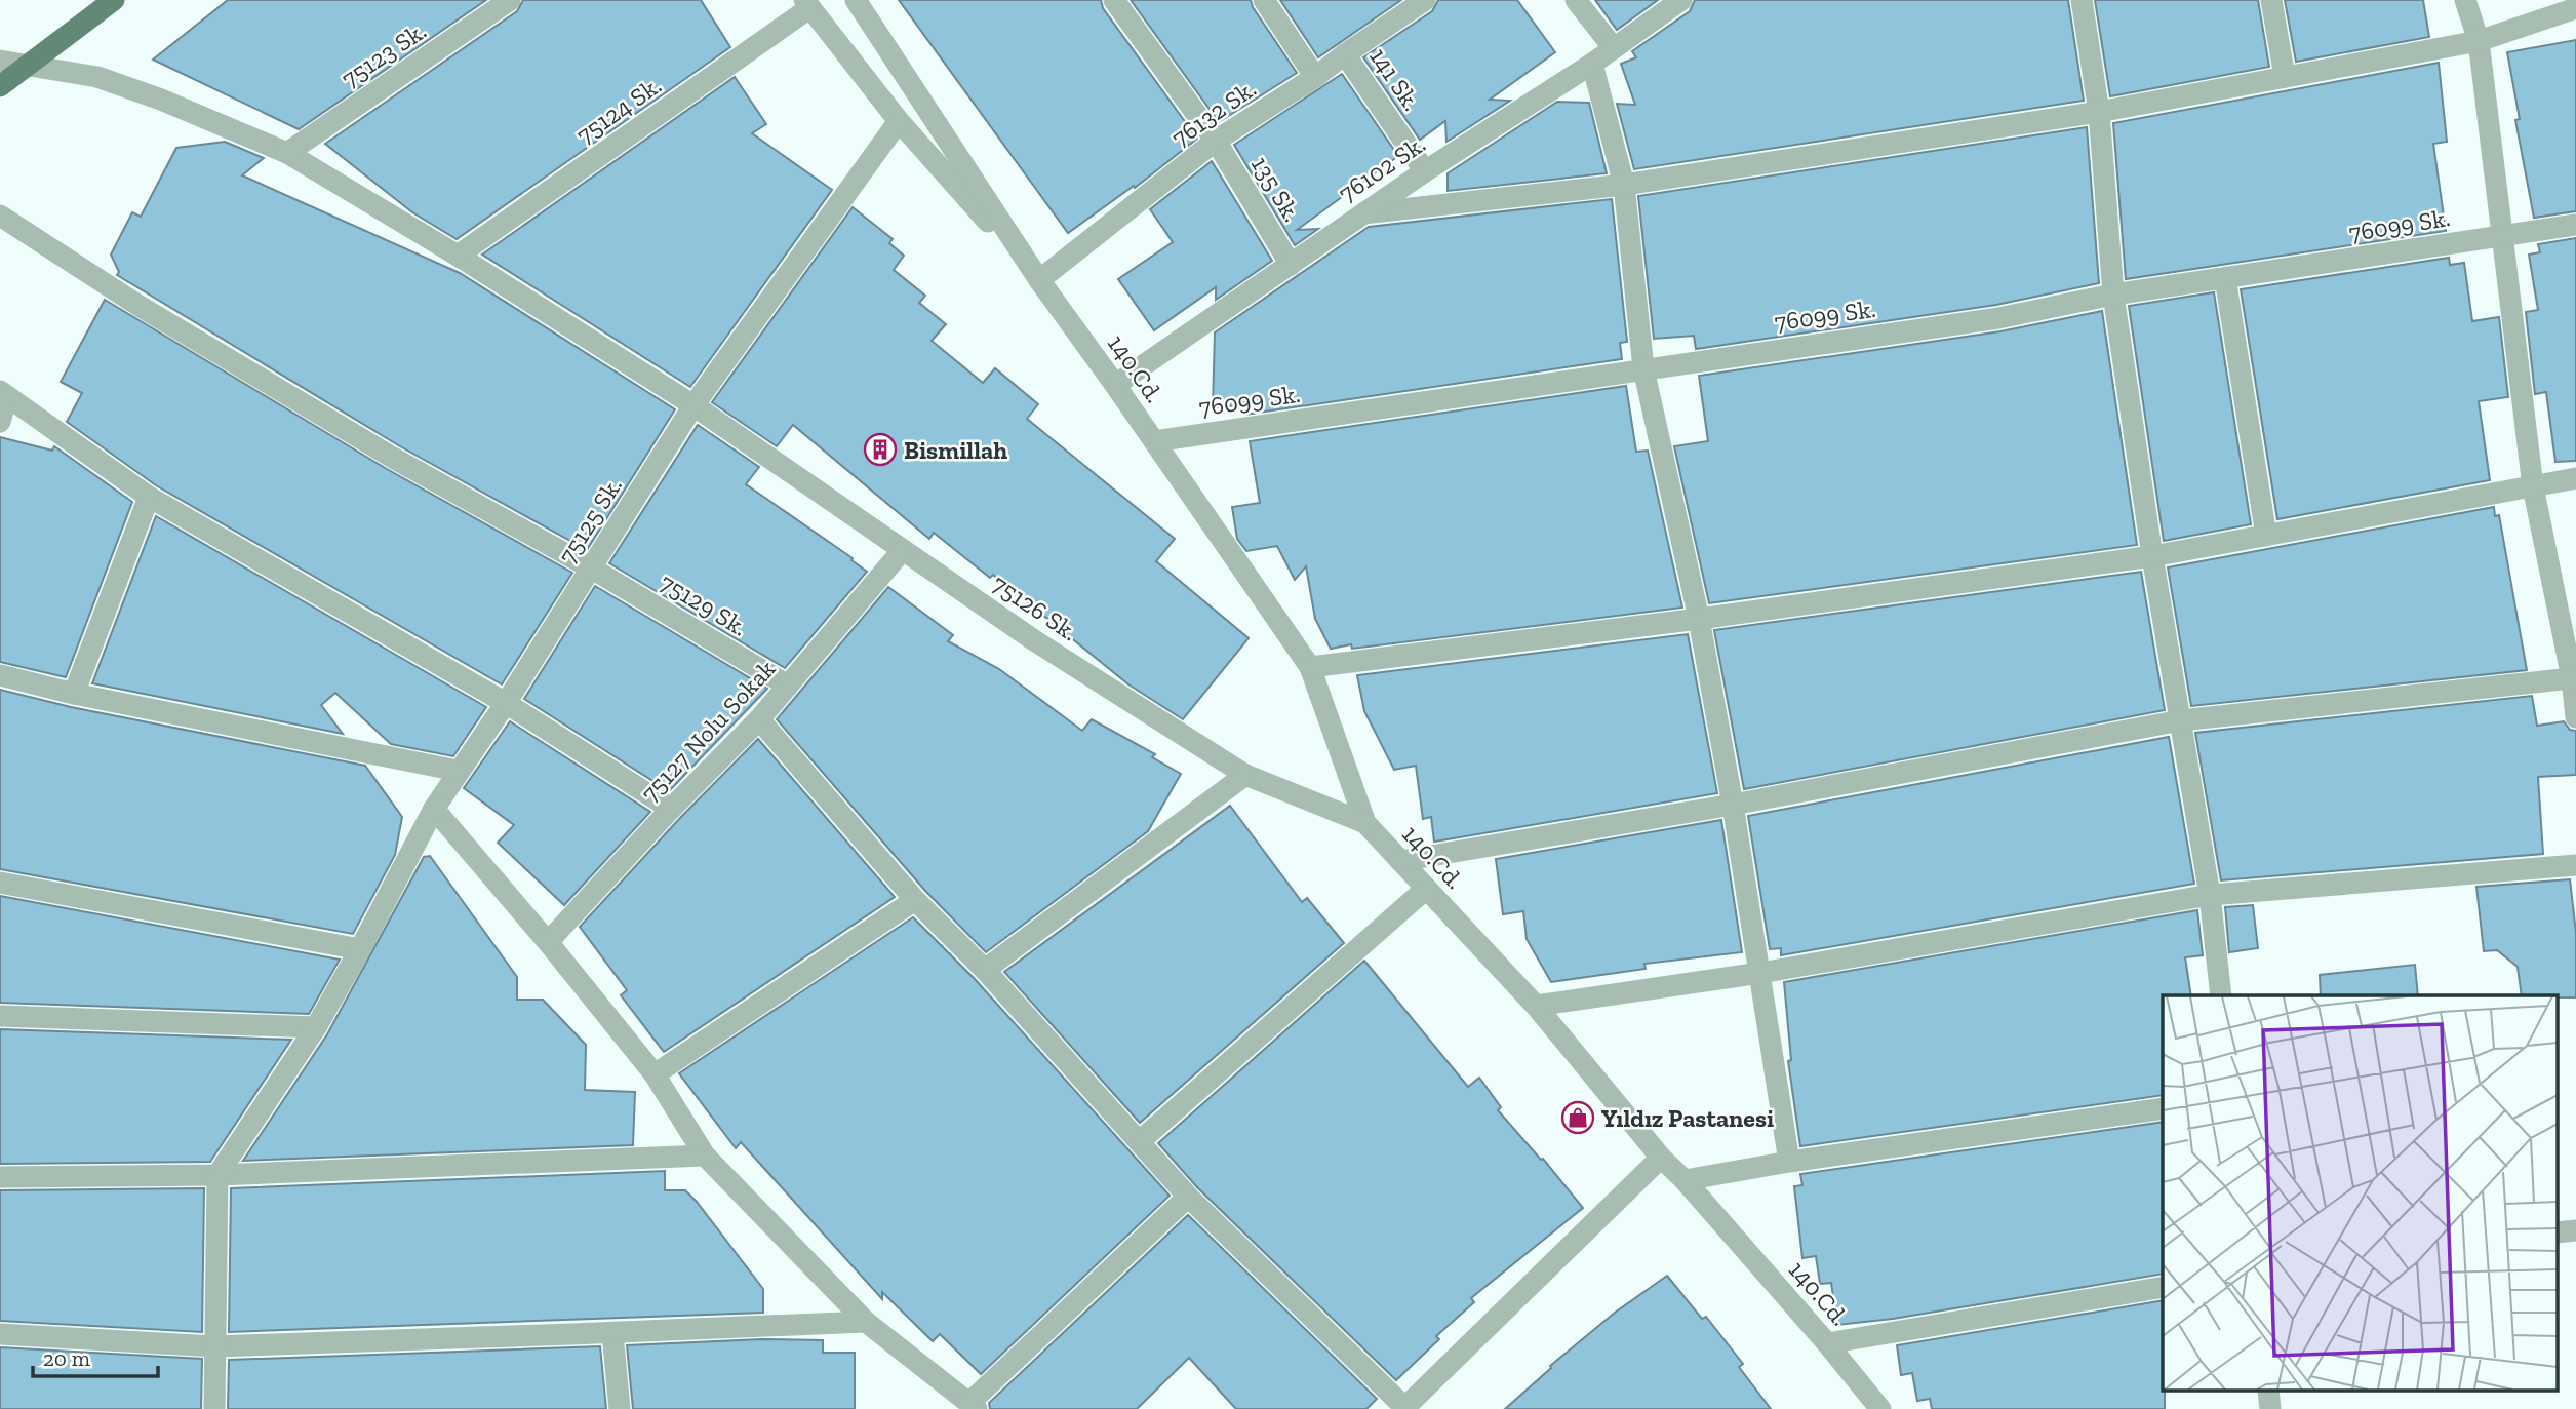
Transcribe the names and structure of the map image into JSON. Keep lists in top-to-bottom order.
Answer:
{
  "streets": {
    "street": [
      "75123 Sk.",
      "141 Sk.",
      "75124 Sk.",
      "76132 Sk.",
      "76102 Sk.",
      "135 Sk.",
      "76099 Sk.",
      "140.Cd.",
      "75125 Sk.",
      "75129 Sk.",
      "75126 Sk.",
      "75127 Nolu Sokak"
    ]
  },
  "crossings": [
    ["75123 Sk.", "75126 Sk."],
    ["141 Sk.", "76132 Sk."],
    ["141 Sk.", "76102 Sk."],
    ["75124 Sk.", "140.Cd."],
    ["75124 Sk.", "75126 Sk."],
    ["76132 Sk.", "135 Sk."],
    ["76132 Sk.", "140.Cd."],
    ["76102 Sk.", "135 Sk."],
    ["76102 Sk.", "140.Cd."],
    ["76099 Sk.", "140.Cd."],
    ["140.Cd.", "75125 Sk."],
    ["140.Cd.", "75126 Sk."],
    ["75125 Sk.", "75129 Sk."],
    ["75125 Sk.", "75126 Sk."],
    ["75129 Sk.", "75127 Nolu Sokak"],
    ["75126 Sk.", "75127 Nolu Sokak"]
  ],
  "places": {
    "building": ["Bismillah"],
    "shop": ["Yıldız Pastanesi"]
  },
  "scale_bar": "20 m"
}
